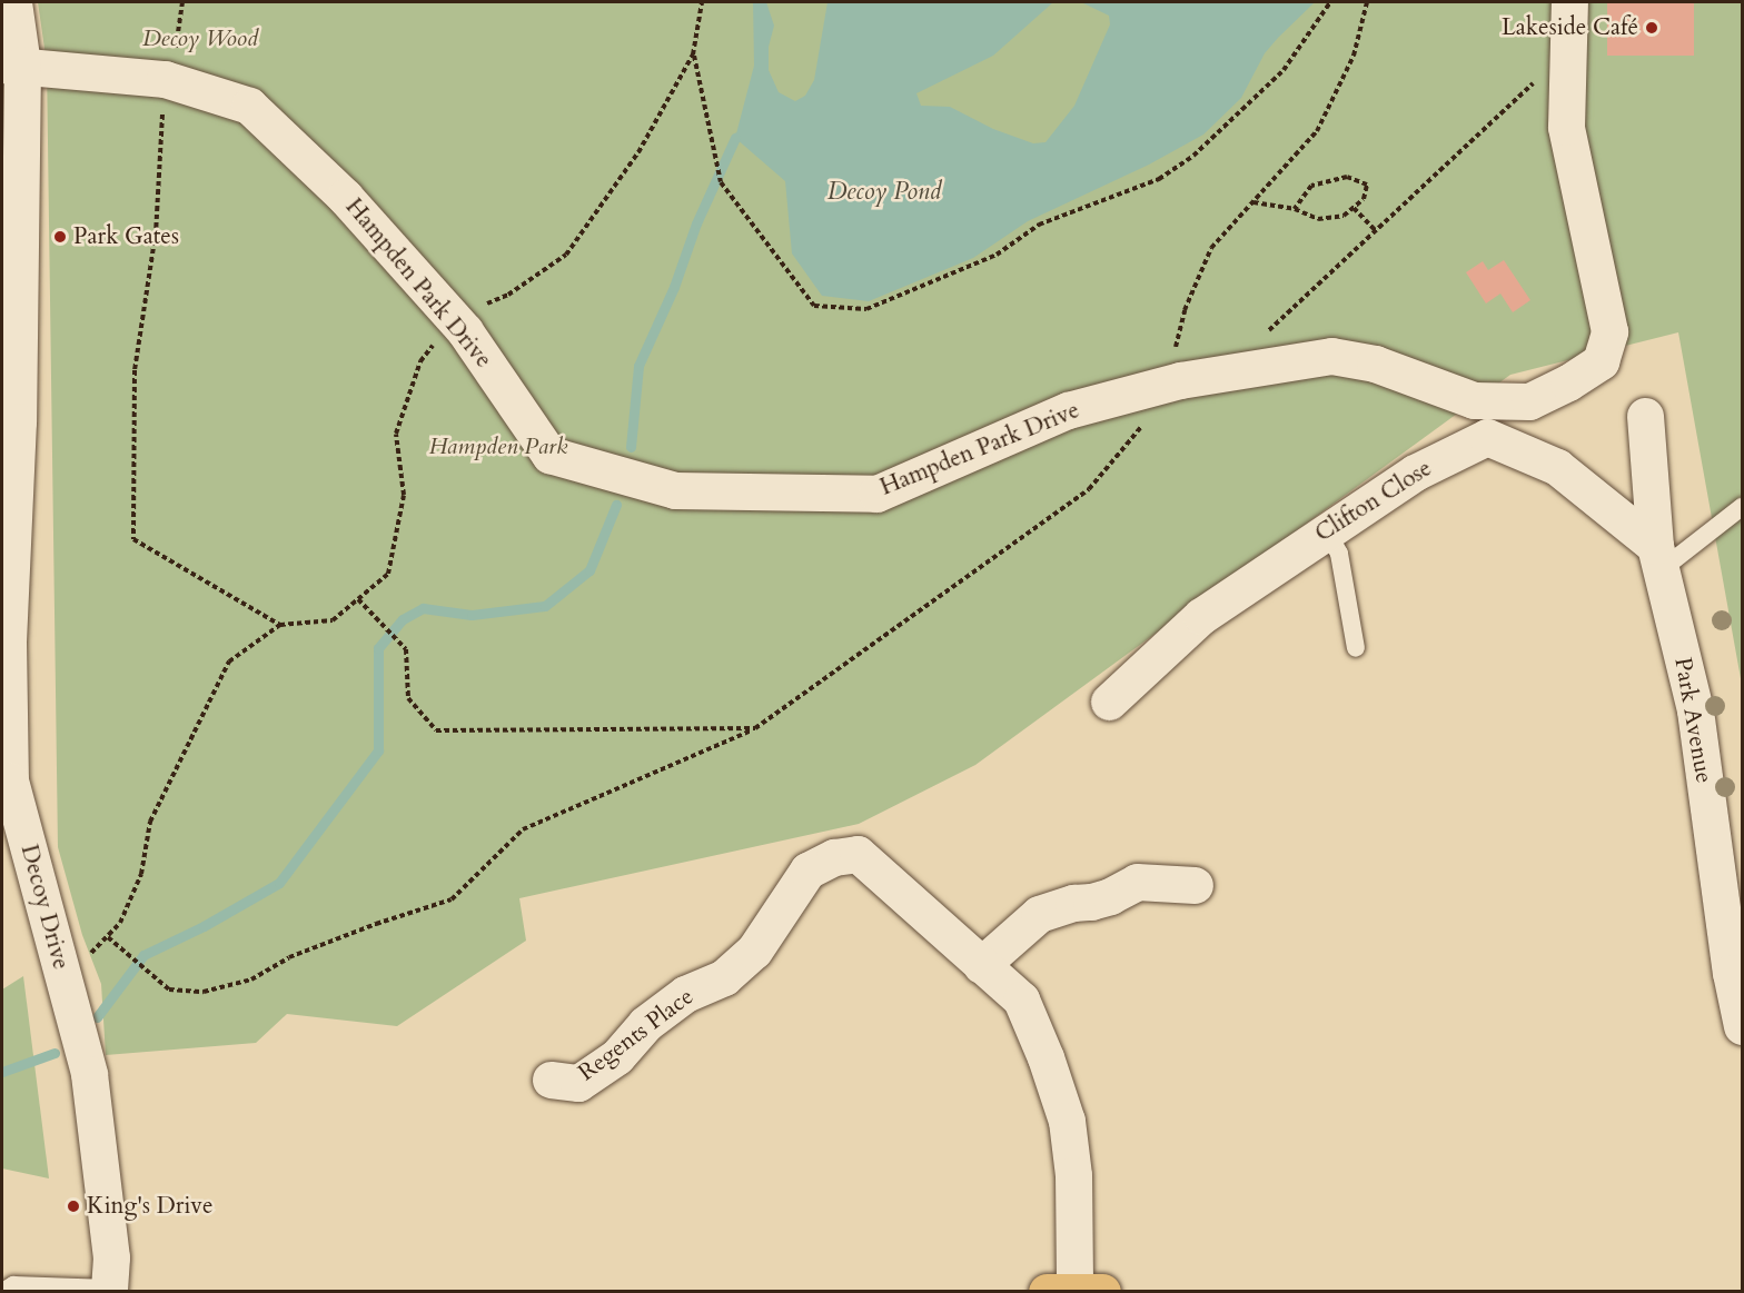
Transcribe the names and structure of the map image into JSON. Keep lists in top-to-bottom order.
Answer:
{
  "streets": {
    "street": [
      "Hampden Park Drive",
      "Clifton Close",
      "Park Avenue",
      "Decoy Drive",
      "Regents Place"
    ]
  },
  "crossings": [
    ["Hampden Park Drive", "Decoy Drive"],
    ["Clifton Close", "Park Avenue"]
  ],
  "water": ["Decoy Pond"],
  "parks": ["Decoy Wood", "Hampden Park"],
  "places": ["Lakeside Café", "Park Gates", "King's Drive"]
}
